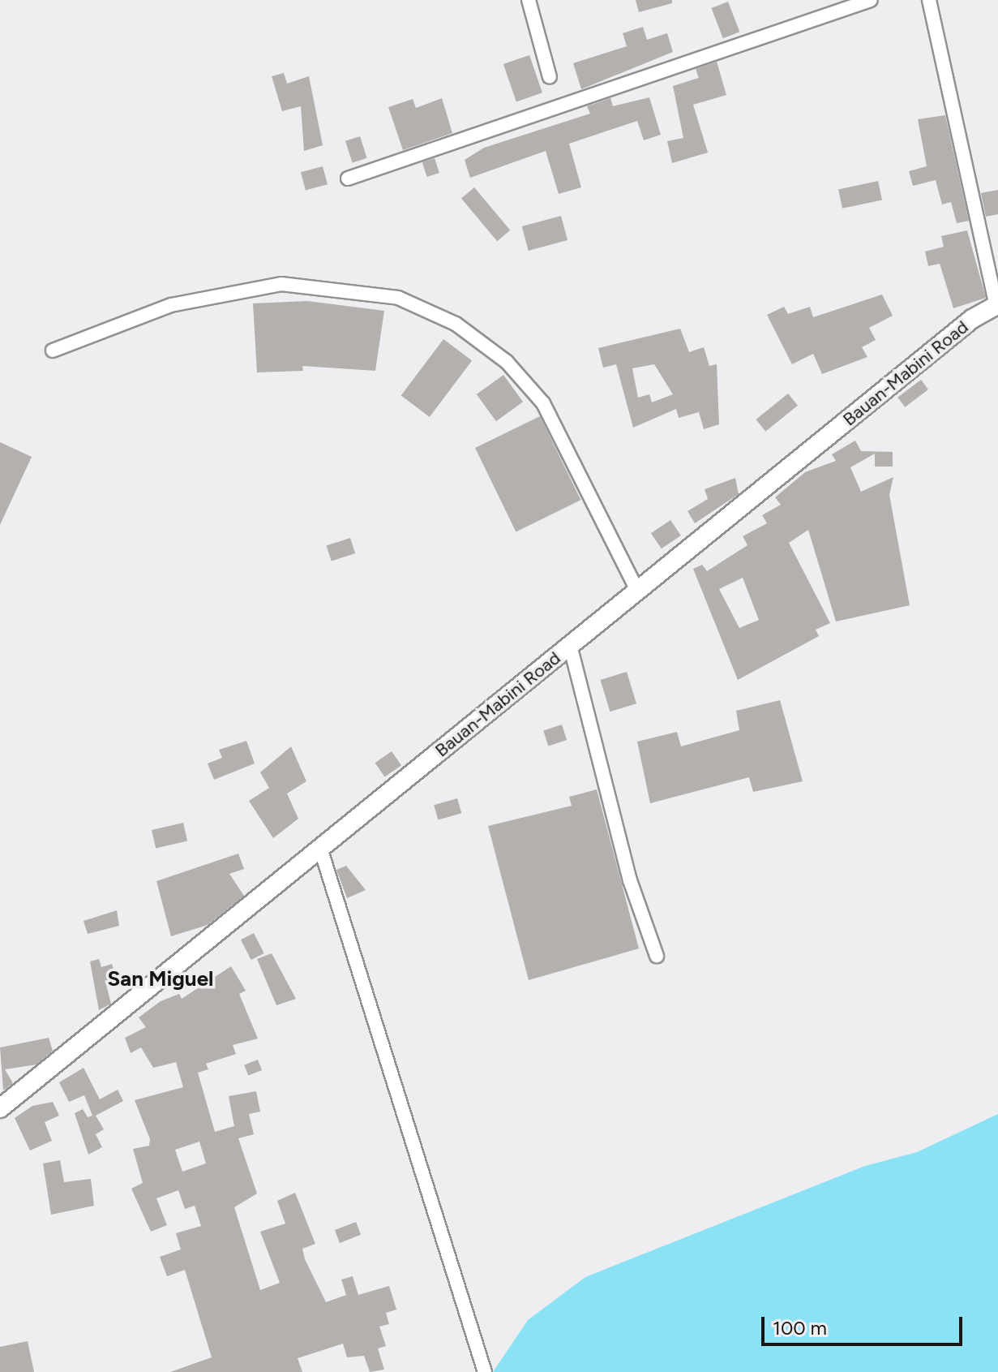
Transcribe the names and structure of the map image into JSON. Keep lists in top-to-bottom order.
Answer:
{
  "streets": {
    "main road": ["Bauan-Mabini Road"]
  },
  "districts": ["San Miguel"],
  "scale_bar": "100 m"
}
